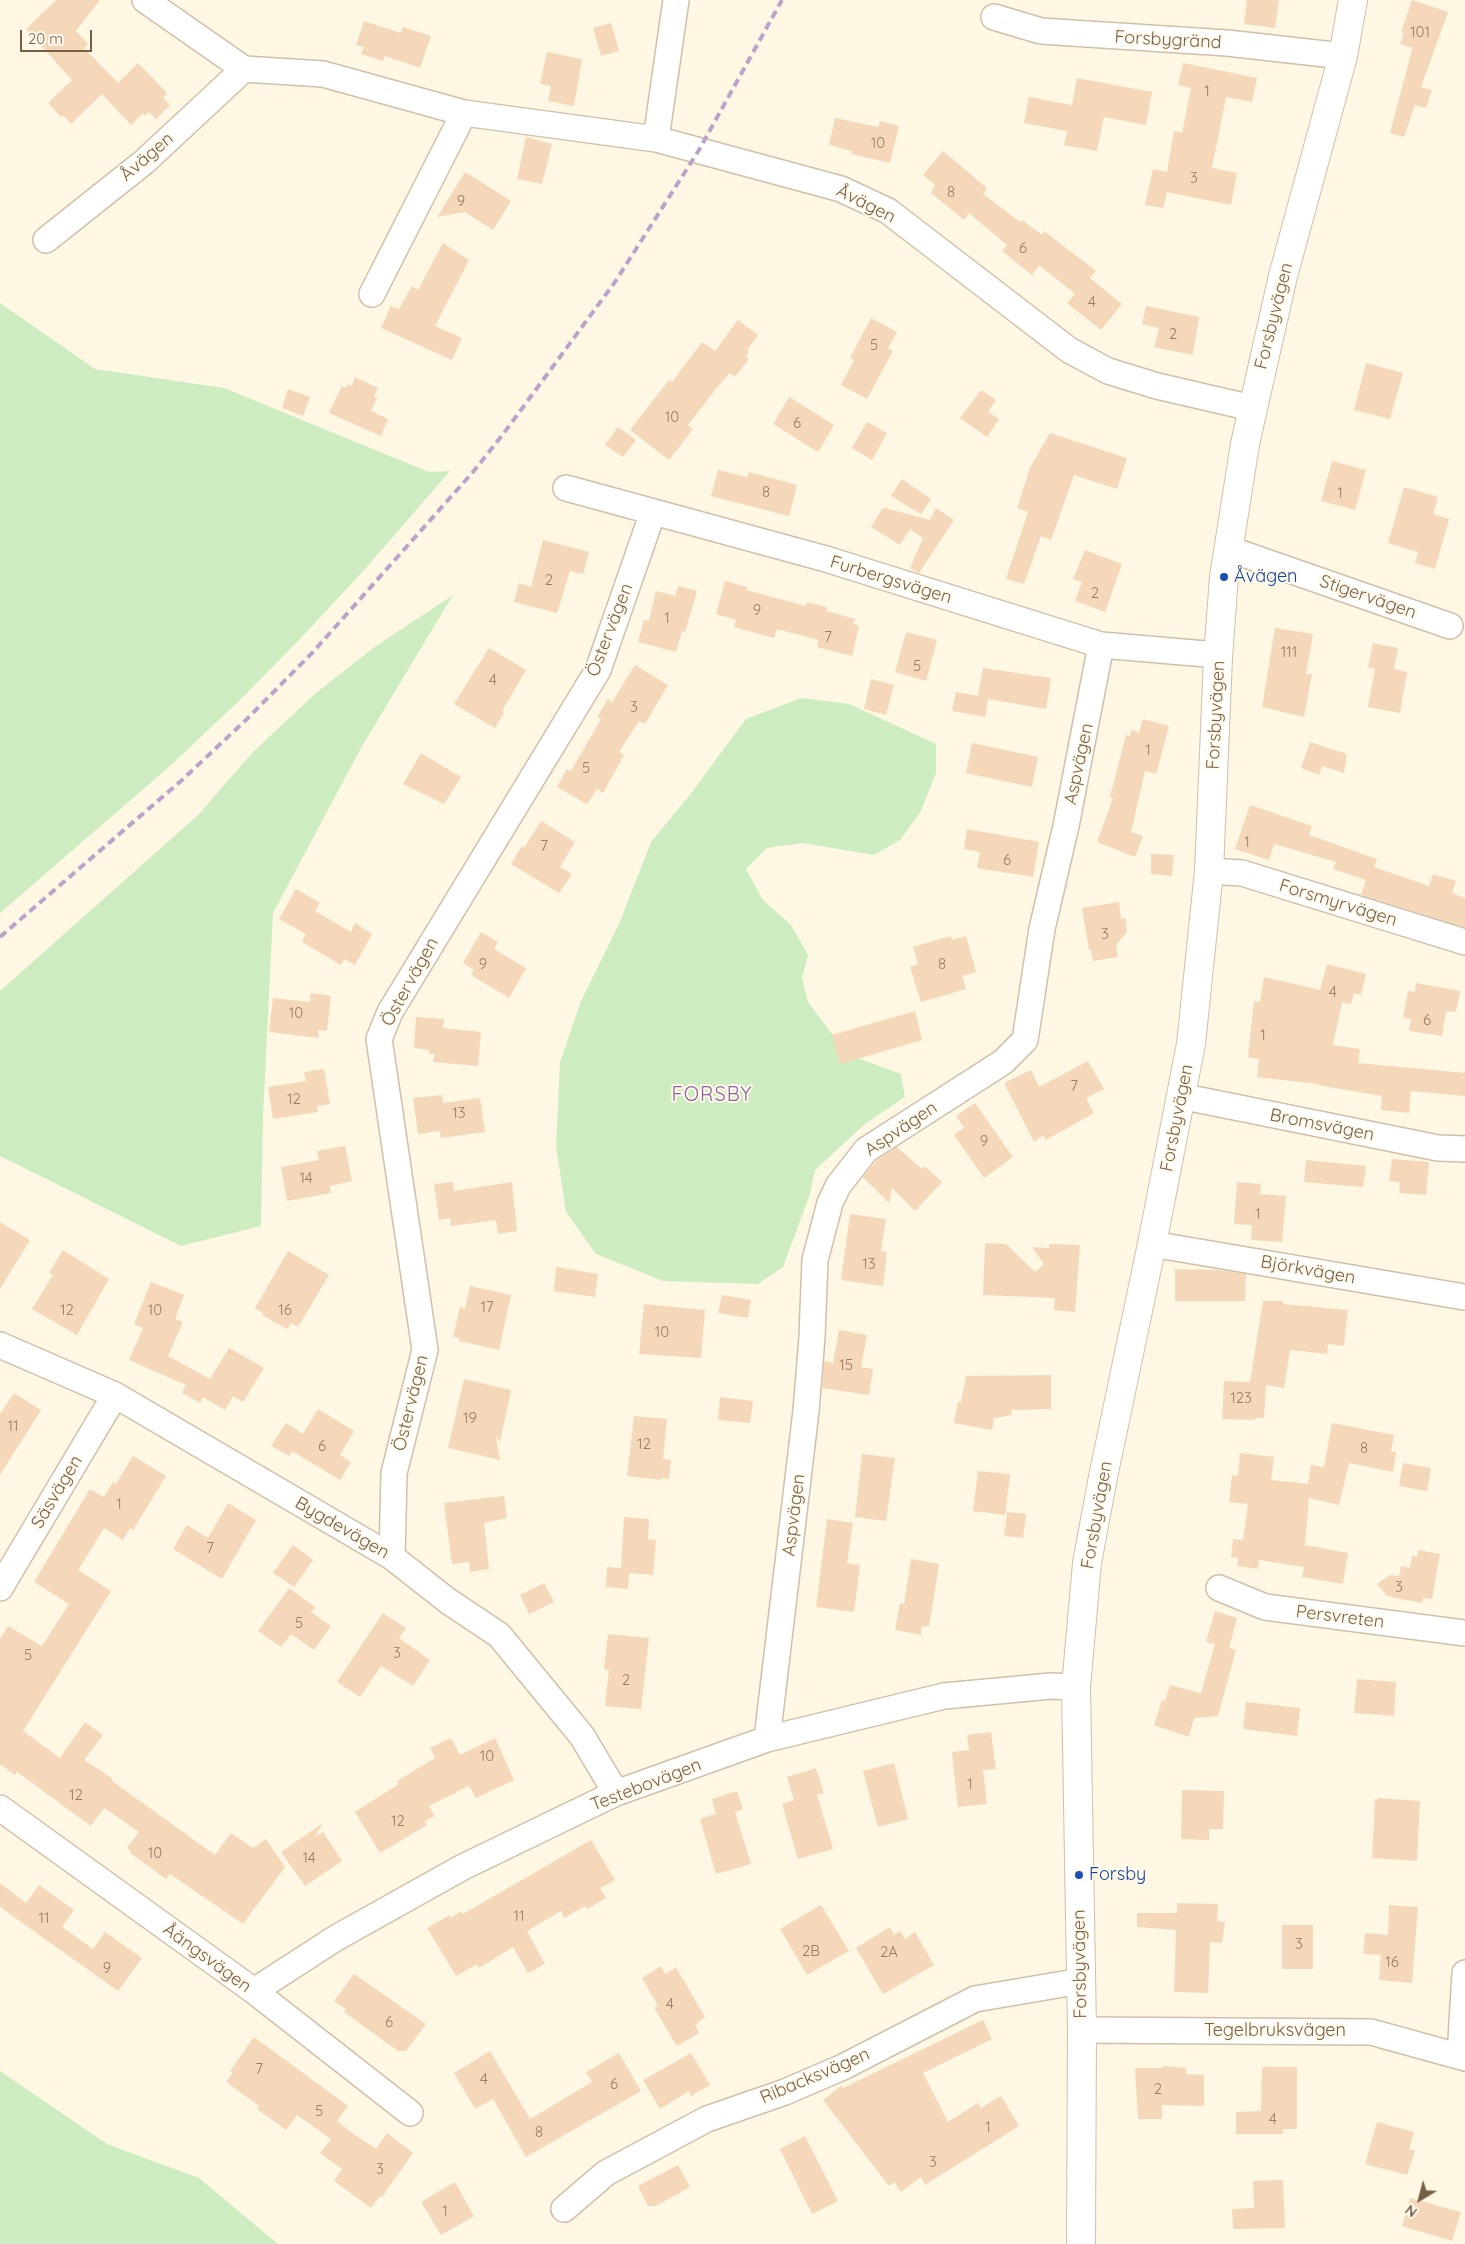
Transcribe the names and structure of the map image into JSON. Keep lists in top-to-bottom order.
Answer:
{
  "streets": {
    "street": [
      "Forsbygränd",
      "Åvägen",
      "Forsbyvägen",
      "Furbergsvägen",
      "Stigervägen",
      "Östervägen",
      "Aspvägen",
      "Forsmyrvägen",
      "Bromsvägen",
      "Björkvägen",
      "Säsvägen",
      "Bygdevägen",
      "Persvreten",
      "Testebovägen",
      "Åängsvägen",
      "Tegelbruksvägen",
      "Ribacksvägen"
    ]
  },
  "crossings": [
    ["Forsbygränd", "Forsbyvägen"],
    ["Åvägen", "Forsbyvägen"],
    ["Forsbyvägen", "Furbergsvägen"],
    ["Forsbyvägen", "Stigervägen"],
    ["Forsbyvägen", "Forsmyrvägen"],
    ["Forsbyvägen", "Bromsvägen"],
    ["Forsbyvägen", "Björkvägen"],
    ["Forsbyvägen", "Testebovägen"],
    ["Forsbyvägen", "Tegelbruksvägen"],
    ["Forsbyvägen", "Ribacksvägen"],
    ["Furbergsvägen", "Östervägen"],
    ["Furbergsvägen", "Aspvägen"],
    ["Östervägen", "Bygdevägen"],
    ["Aspvägen", "Testebovägen"],
    ["Säsvägen", "Bygdevägen"],
    ["Bygdevägen", "Testebovägen"],
    ["Testebovägen", "Åängsvägen"]
  ],
  "districts": ["FORSBY"],
  "places": ["Åvägen", "Forsby"],
  "house_numbers": [
    "101",
    "1",
    "10",
    "3",
    "8",
    "9",
    "6",
    "4",
    "2",
    "5",
    "10",
    "6",
    "8",
    "1",
    "2",
    "2",
    "9",
    "1",
    "7",
    "111",
    "5",
    "4",
    "3",
    "1",
    "5",
    "1",
    "7",
    "6",
    "3",
    "9",
    "8",
    "4",
    "10",
    "6",
    "1",
    "7",
    "12",
    "13",
    "9",
    "14",
    "1",
    "13",
    "17",
    "12",
    "10",
    "16",
    "10",
    "15",
    "123",
    "19",
    "11",
    "12",
    "6",
    "8",
    "1",
    "7",
    "3",
    "5",
    "3",
    "5",
    "2",
    "10",
    "1",
    "12",
    "12",
    "10",
    "14",
    "11",
    "11",
    "3",
    "2B",
    "2A",
    "16",
    "9",
    "4",
    "6",
    "7",
    "4",
    "6",
    "2",
    "5",
    "4",
    "1",
    "8",
    "3",
    "3",
    "1"
  ],
  "scale_bar": "20 m",
  "north": "bottom left"
}
